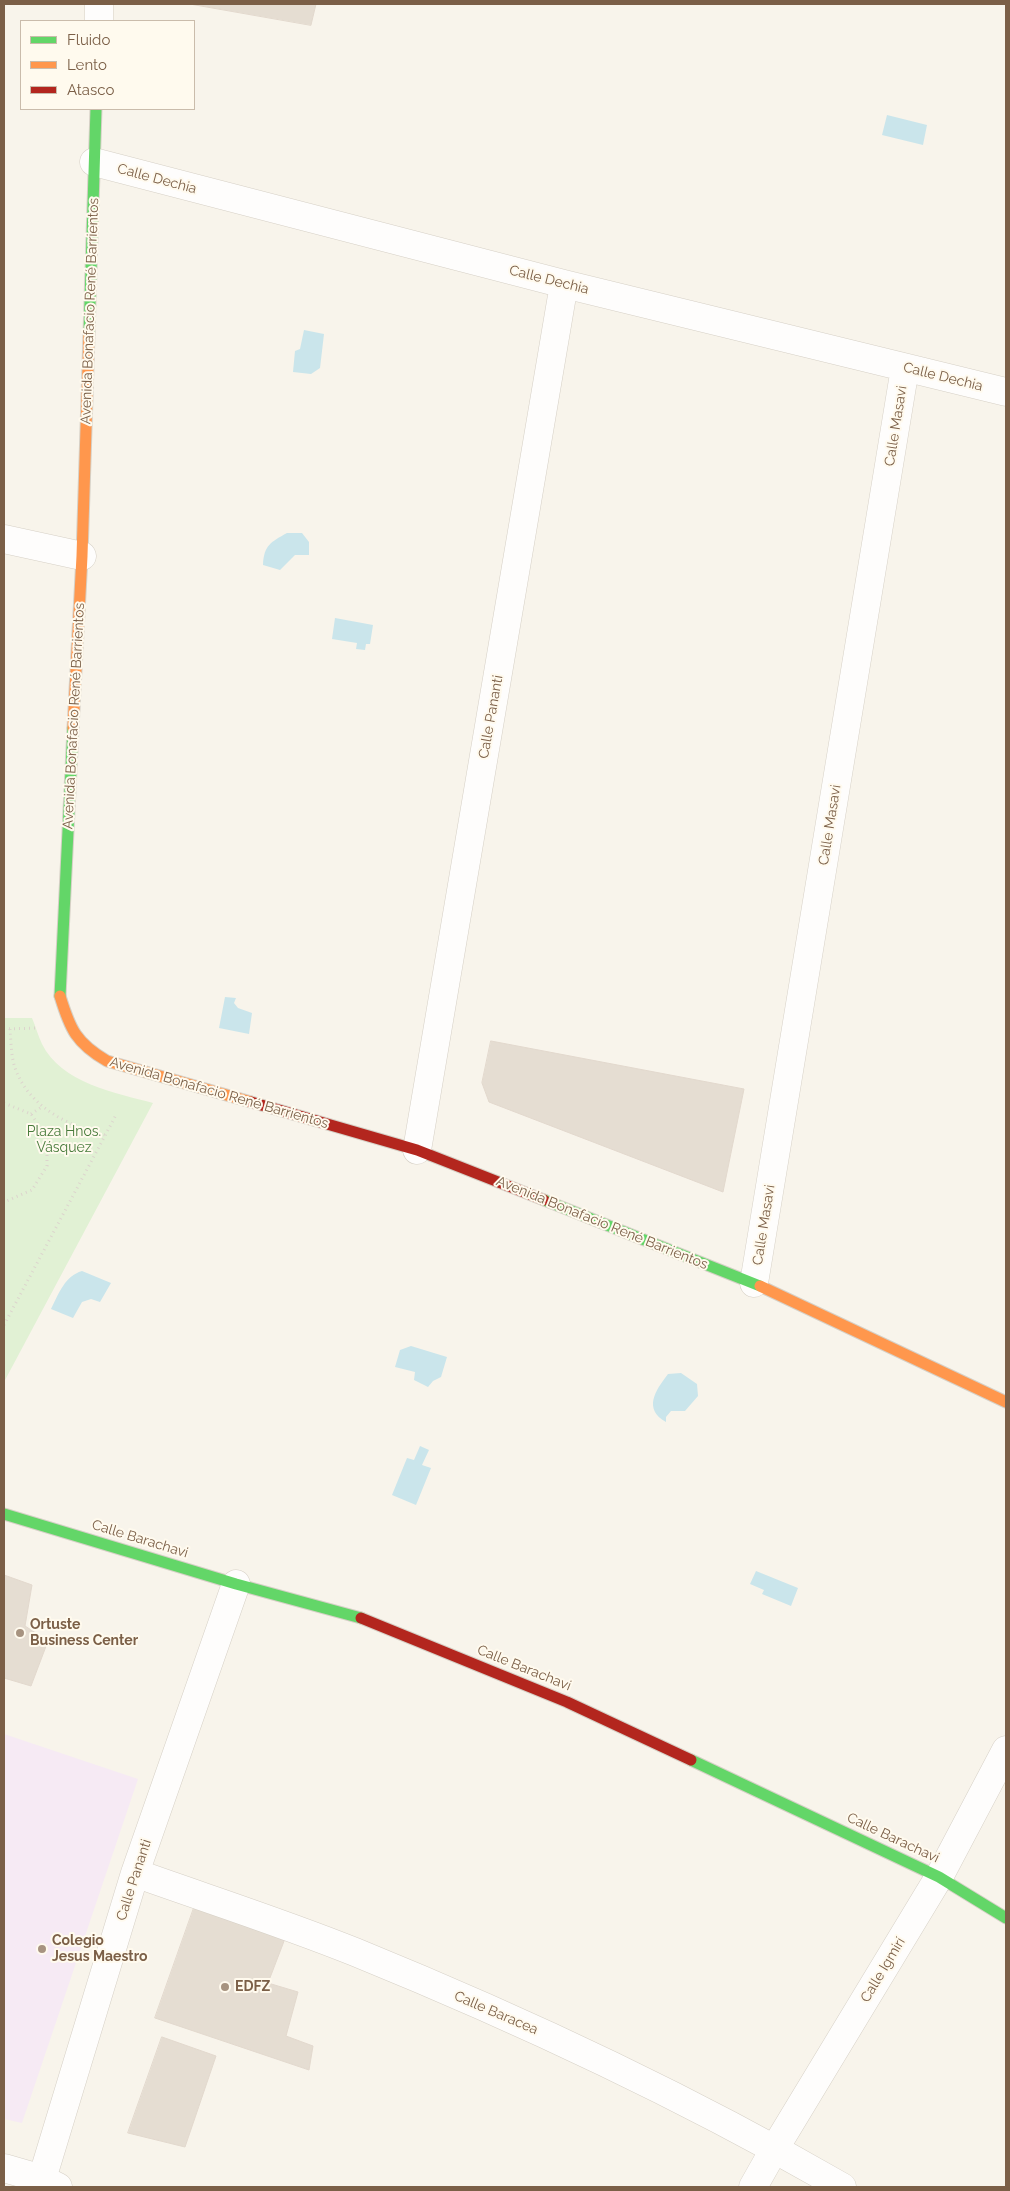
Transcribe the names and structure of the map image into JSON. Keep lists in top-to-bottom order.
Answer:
{
  "streets": {
    "street": [
      "Calle Dechia",
      "Avenida Bonafacio René Barrientos",
      "Calle Masavi",
      "Calle Pananti",
      "Calle Barachavi",
      "Calle Igmirí",
      "Calle Baracea"
    ]
  },
  "crossings": [
    ["Calle Dechia", "Avenida Bonafacio René Barrientos"],
    ["Calle Dechia", "Calle Masavi"],
    ["Calle Dechia", "Calle Pananti"],
    ["Avenida Bonafacio René Barrientos", "Calle Masavi"],
    ["Avenida Bonafacio René Barrientos", "Calle Pananti"],
    ["Calle Pananti", "Calle Barachavi"],
    ["Calle Pananti", "Calle Baracea"],
    ["Calle Barachavi", "Calle Igmirí"],
    ["Calle Igmirí", "Calle Baracea"]
  ],
  "parks": ["Plaza Hnos. Vásquez"],
  "places": ["Ortuste Business Center", "Colegio Jesus Maestro", "EDFZ"],
  "legend": ["Fluido", "Lento", "Atasco"]
}
